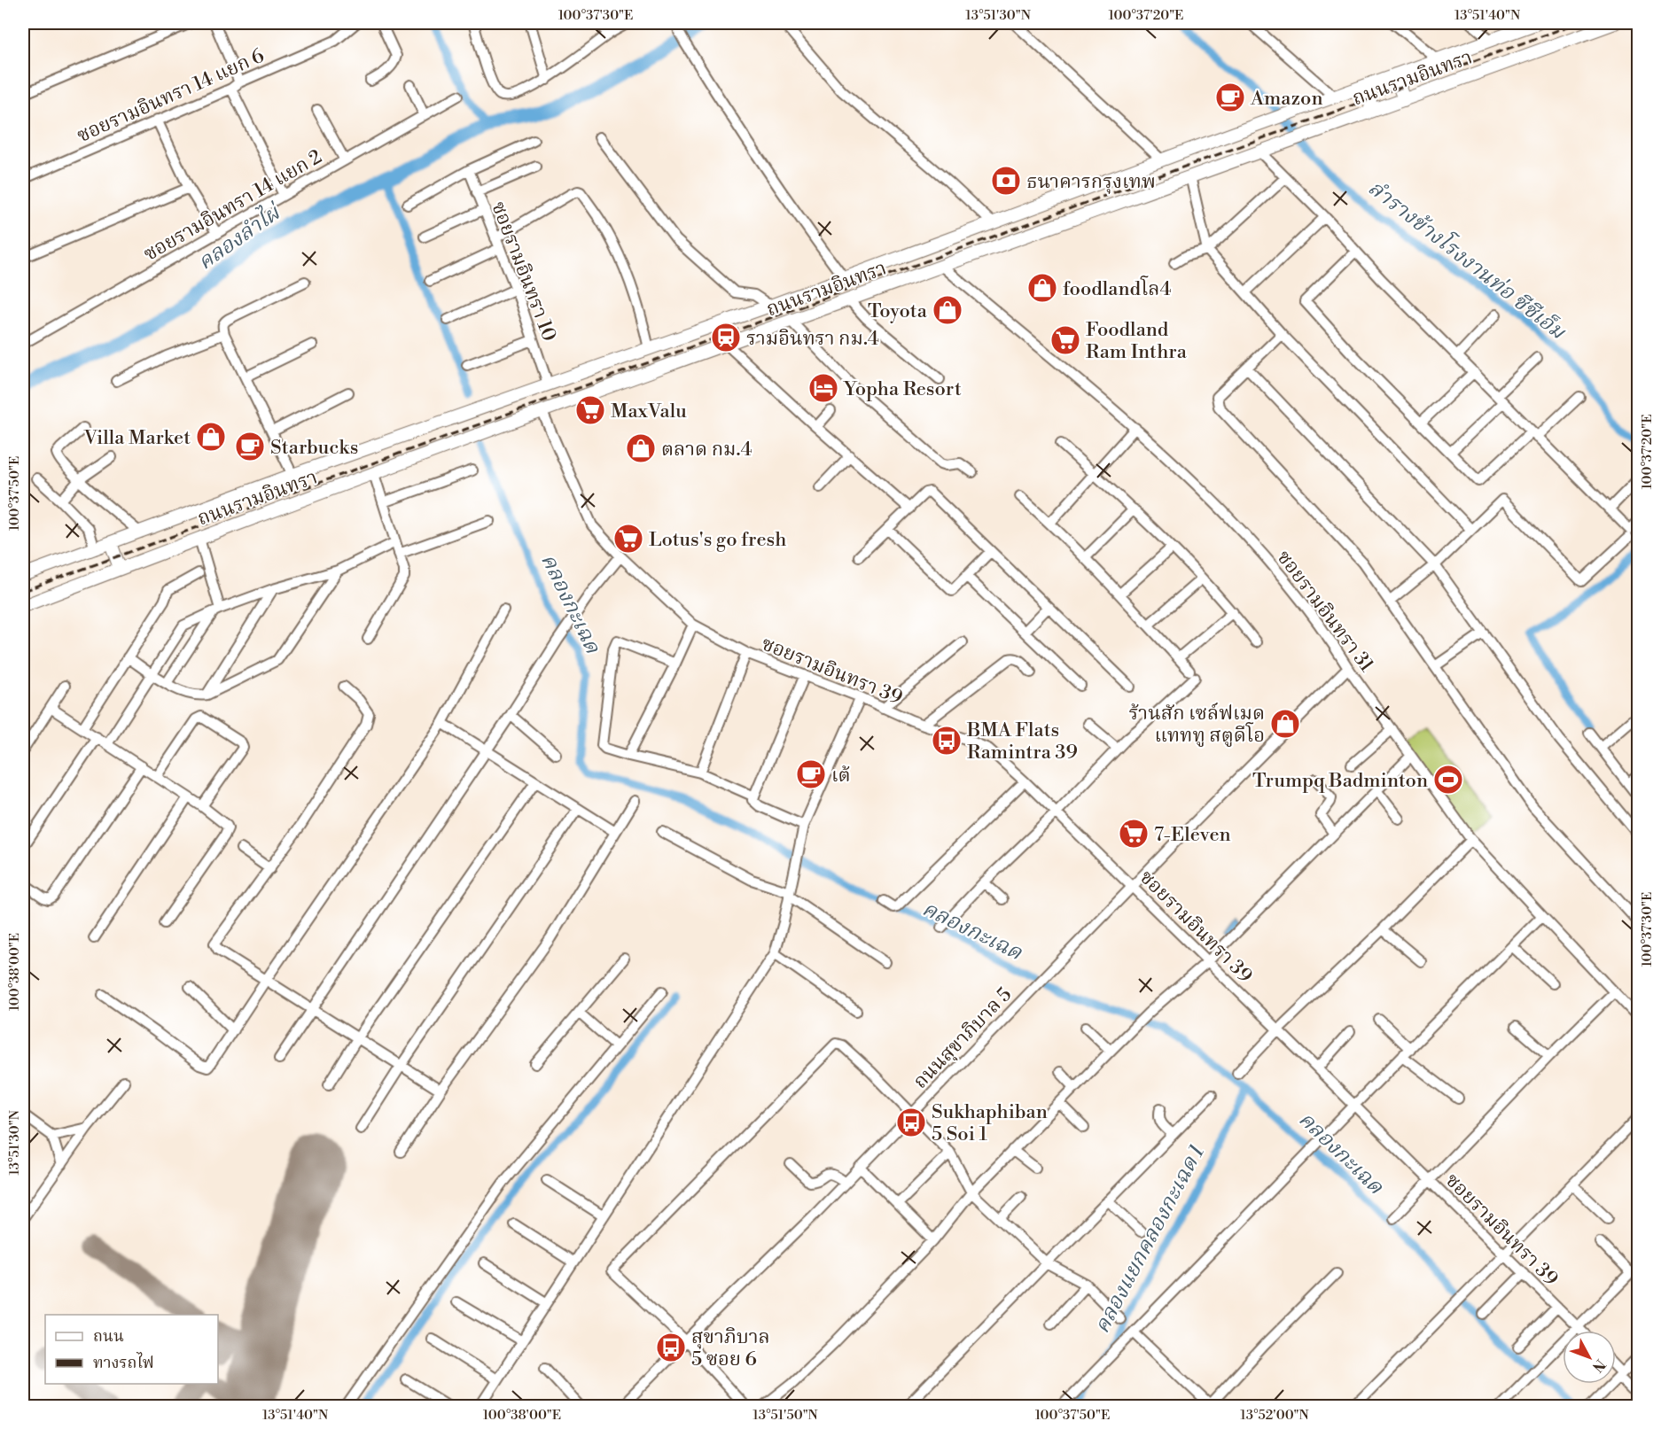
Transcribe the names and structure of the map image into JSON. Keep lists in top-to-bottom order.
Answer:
{
  "streets": {
    "main road": ["ถนนรามอินทรา"],
    "street": [
      "ซอยรามอินทรา 14 แยก 6",
      "ซอยรามอินทรา 14 แยก 2",
      "ซอยรามอินทรา 10",
      "ซอยรามอินทรา 31",
      "ซอยรามอินทรา 39",
      "ถนนสุขาภิบาล 5"
    ]
  },
  "crossings": [
    ["ถนนรามอินทรา", "ซอยรามอินทรา 10"],
    ["ถนนรามอินทรา", "ซอยรามอินทรา 31"],
    ["ถนนรามอินทรา", "ซอยรามอินทรา 39"],
    ["ซอยรามอินทรา 31", "ถนนสุขาภิบาล 5"],
    ["ซอยรามอินทรา 39", "ถนนสุขาภิบาล 5"]
  ],
  "water": [
    "คลองลำไผ่",
    "ลำรางข้างโรงงานท่อ ซีซีเอ็ม",
    "คลองกะเฉด",
    "คลองแยกคลองกะเฉด 1"
  ],
  "places": {
    "cafe": ["Amazon", "Starbucks", "เต้"],
    "bank": ["ธนาคารกรุงเทพ"],
    "shop": [
      "foodlandโล4",
      "Toyota",
      "Villa Market",
      "ตลาด กม.4",
      "ร้านสัก เซล์ฟเมด แทททู สตูดีโอ"
    ],
    "station": ["รามอินทรา กม.4"],
    "supermarket": [
      "Foodland Ram Inthra",
      "MaxValu",
      "Lotus's go fresh",
      "7-Eleven"
    ],
    "hotel": ["Yopha Resort"],
    "bus stop": ["BMA Flats Ramintra 39", "Sukhaphiban 5 Soi 1", "สุขาภิบาล 5 ซอย 6"],
    "sports": ["Trumpq Badminton"]
  },
  "legend": ["ถนน", "ทางรถไฟ"],
  "north": "bottom right",
  "coordinates": [
    "100°37'30\"E",
    "13°51'30\"N",
    "100°37'20\"E",
    "13°51'40\"N",
    "100°37'50\"E",
    "100°38'00\"E",
    "13°51'50\"N",
    "13°52'00\"N"
  ]
}
